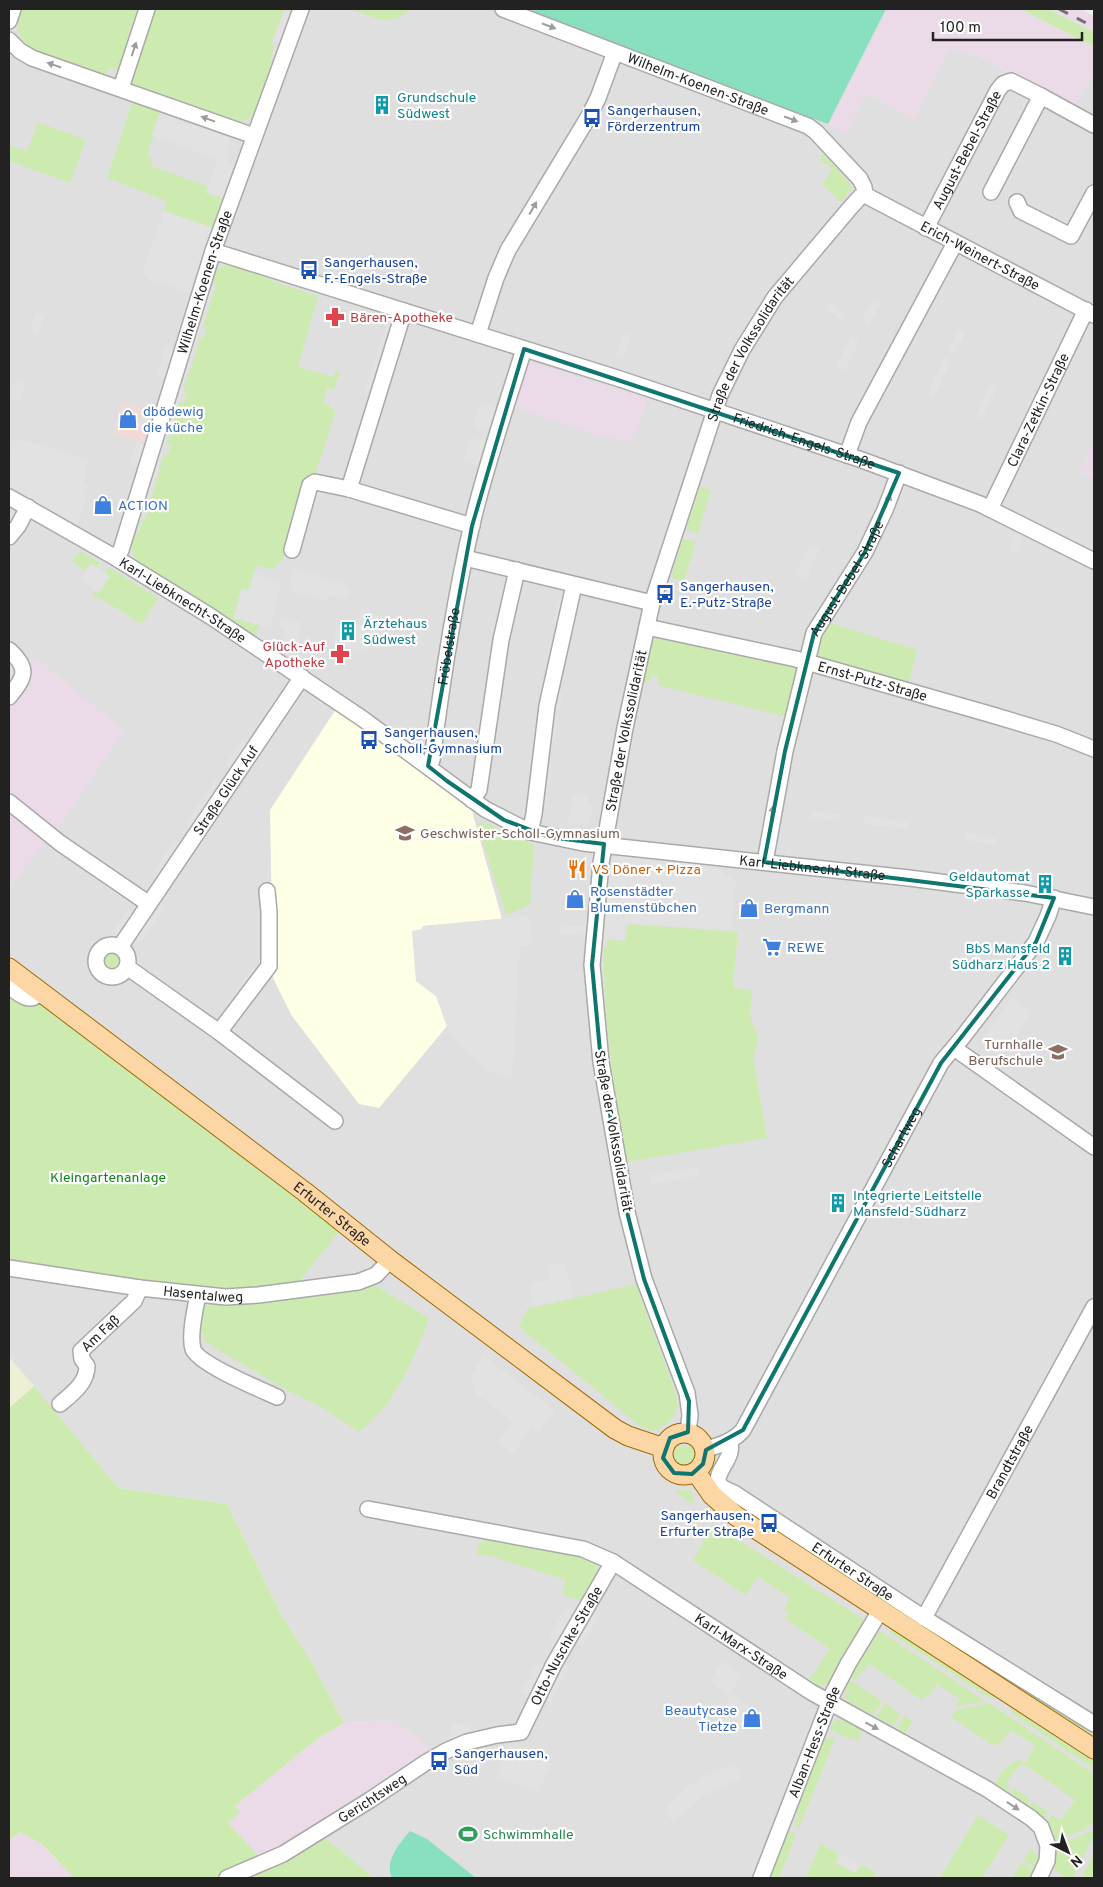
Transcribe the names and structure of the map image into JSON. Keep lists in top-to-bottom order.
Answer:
{
  "streets": {
    "main road": ["Erfurter Straße"],
    "street": [
      "Wilhelm-Koenen-Straße",
      "August-Bebel-Straße",
      "Erich-Weinert-Straße",
      "Straße der Volkssolidarität",
      "Clara-Zetkin-Straße",
      "Friedrich-Engels-Straße",
      "Karl-Liebknecht-Straße",
      "Fröbelstraße",
      "Ernst-Putz-Straße",
      "Straße Glück Auf",
      "Schartweg",
      "Hasentalweg",
      "Am Faß",
      "Brandtstraße",
      "Otto-Nuschke-Straße",
      "Karl-Marx-Straße",
      "Alban-Hess-Straße",
      "Gerichtsweg"
    ]
  },
  "crossings": [
    ["Wilhelm-Koenen-Straße", "Erich-Weinert-Straße"],
    ["Wilhelm-Koenen-Straße", "Straße der Volkssolidarität"],
    ["Wilhelm-Koenen-Straße", "Friedrich-Engels-Straße"],
    ["Wilhelm-Koenen-Straße", "Karl-Liebknecht-Straße"],
    ["August-Bebel-Straße", "Erich-Weinert-Straße"],
    ["August-Bebel-Straße", "Friedrich-Engels-Straße"],
    ["August-Bebel-Straße", "Karl-Liebknecht-Straße"],
    ["August-Bebel-Straße", "Ernst-Putz-Straße"],
    ["Erich-Weinert-Straße", "Straße der Volkssolidarität"],
    ["Erich-Weinert-Straße", "Clara-Zetkin-Straße"],
    ["Straße der Volkssolidarität", "Friedrich-Engels-Straße"],
    ["Straße der Volkssolidarität", "Karl-Liebknecht-Straße"],
    ["Straße der Volkssolidarität", "Ernst-Putz-Straße"],
    ["Straße der Volkssolidarität", "Schartweg"],
    ["Straße der Volkssolidarität", "Erfurter Straße"],
    ["Clara-Zetkin-Straße", "Friedrich-Engels-Straße"],
    ["Friedrich-Engels-Straße", "Fröbelstraße"],
    ["Karl-Liebknecht-Straße", "Fröbelstraße"],
    ["Karl-Liebknecht-Straße", "Straße Glück Auf"],
    ["Karl-Liebknecht-Straße", "Schartweg"],
    ["Schartweg", "Erfurter Straße"],
    ["Erfurter Straße", "Hasentalweg"],
    ["Erfurter Straße", "Brandtstraße"],
    ["Erfurter Straße", "Alban-Hess-Straße"],
    ["Hasentalweg", "Am Faß"],
    ["Otto-Nuschke-Straße", "Karl-Marx-Straße"],
    ["Otto-Nuschke-Straße", "Gerichtsweg"],
    ["Karl-Marx-Straße", "Alban-Hess-Straße"]
  ],
  "one_way": ["Wilhelm-Koenen-Straße", "August-Bebel-Straße"],
  "parks": ["Kleingartenanlage"],
  "places": {
    "building": [
      "Grundschule Südwest",
      "Ärztehaus Südwest",
      "Geldautomat Sparkasse",
      "BbS Mansfeld Südharz Haus 2",
      "Integrierte Leitstelle Mansfeld-Südharz"
    ],
    "bus stop": [
      "Sangerhausen, Förderzentrum",
      "Sangerhausen, F.-Engels-Straße",
      "Sangerhausen, E.-Putz-Straße",
      "Sangerhausen, Scholl-Gymnasium",
      "Sangerhausen, Erfurter Straße",
      "Sangerhausen, Süd"
    ],
    "pharmacy": ["Bären-Apotheke", "Glück-Auf Apotheke"],
    "shop": [
      "dbödewig die küche",
      "ACTION",
      "Rosenstädter Blumenstübchen",
      "Bergmann",
      "Beautycase Tietze"
    ],
    "school or university": ["Geschwister-Scholl-Gymnasium", "Turnhalle Berufschule"],
    "restaurant": ["VS Döner + Pizza"],
    "supermarket": ["REWE"],
    "sports": ["Schwimmhalle"]
  },
  "scale_bar": "100 m",
  "north": "bottom right"
}
